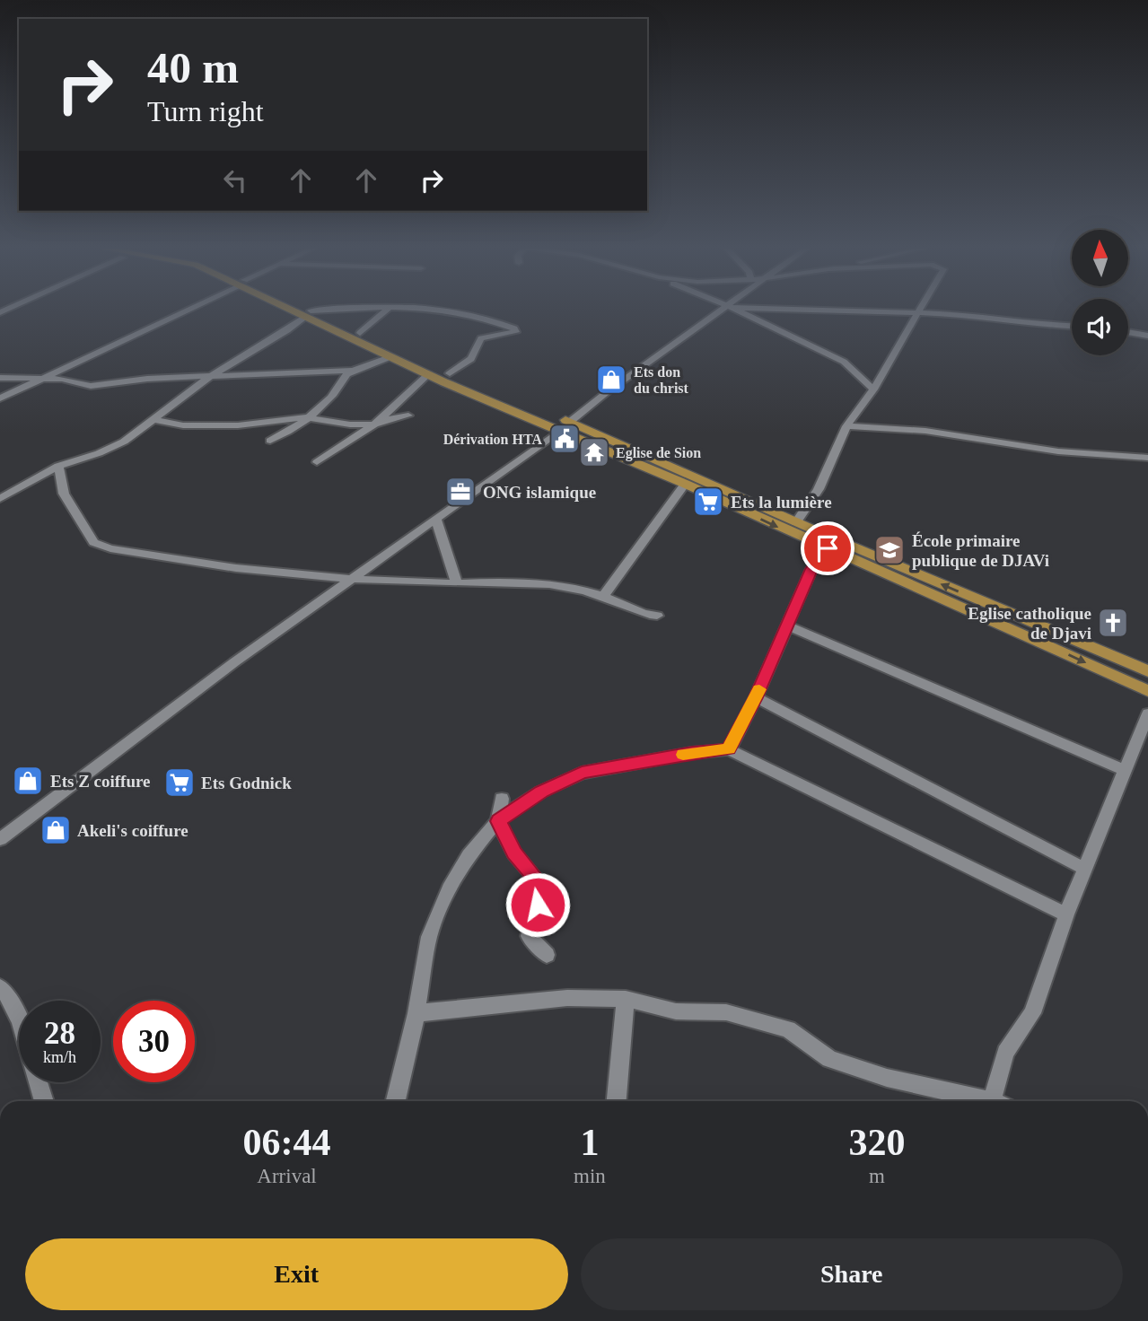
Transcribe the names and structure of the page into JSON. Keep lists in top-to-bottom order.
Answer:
{
  "places": {
    "shop": ["Ets don du christ", "Ets Z coiffure", "Akeli's coiffure"],
    "public building": ["Dérivation HTA"],
    "temple": ["Eglise de Sion"],
    "office": ["ONG islamique"],
    "supermarket": ["Ets la lumière", "Ets Godnick"],
    "school or university": ["École primaire publique de DJAVi"],
    "church": ["Eglise catholique de Djavi"]
  },
  "north": "top",
  "page": {
    "turn": ["40 m", "Turn right"],
    "speed": "28 km/h",
    "limit": "30",
    "eta": [
      "06:44",
      "Arrival",
      "1",
      "min",
      "320",
      "m"
    ],
    "buttons": ["Exit", "Share"]
  }
}
